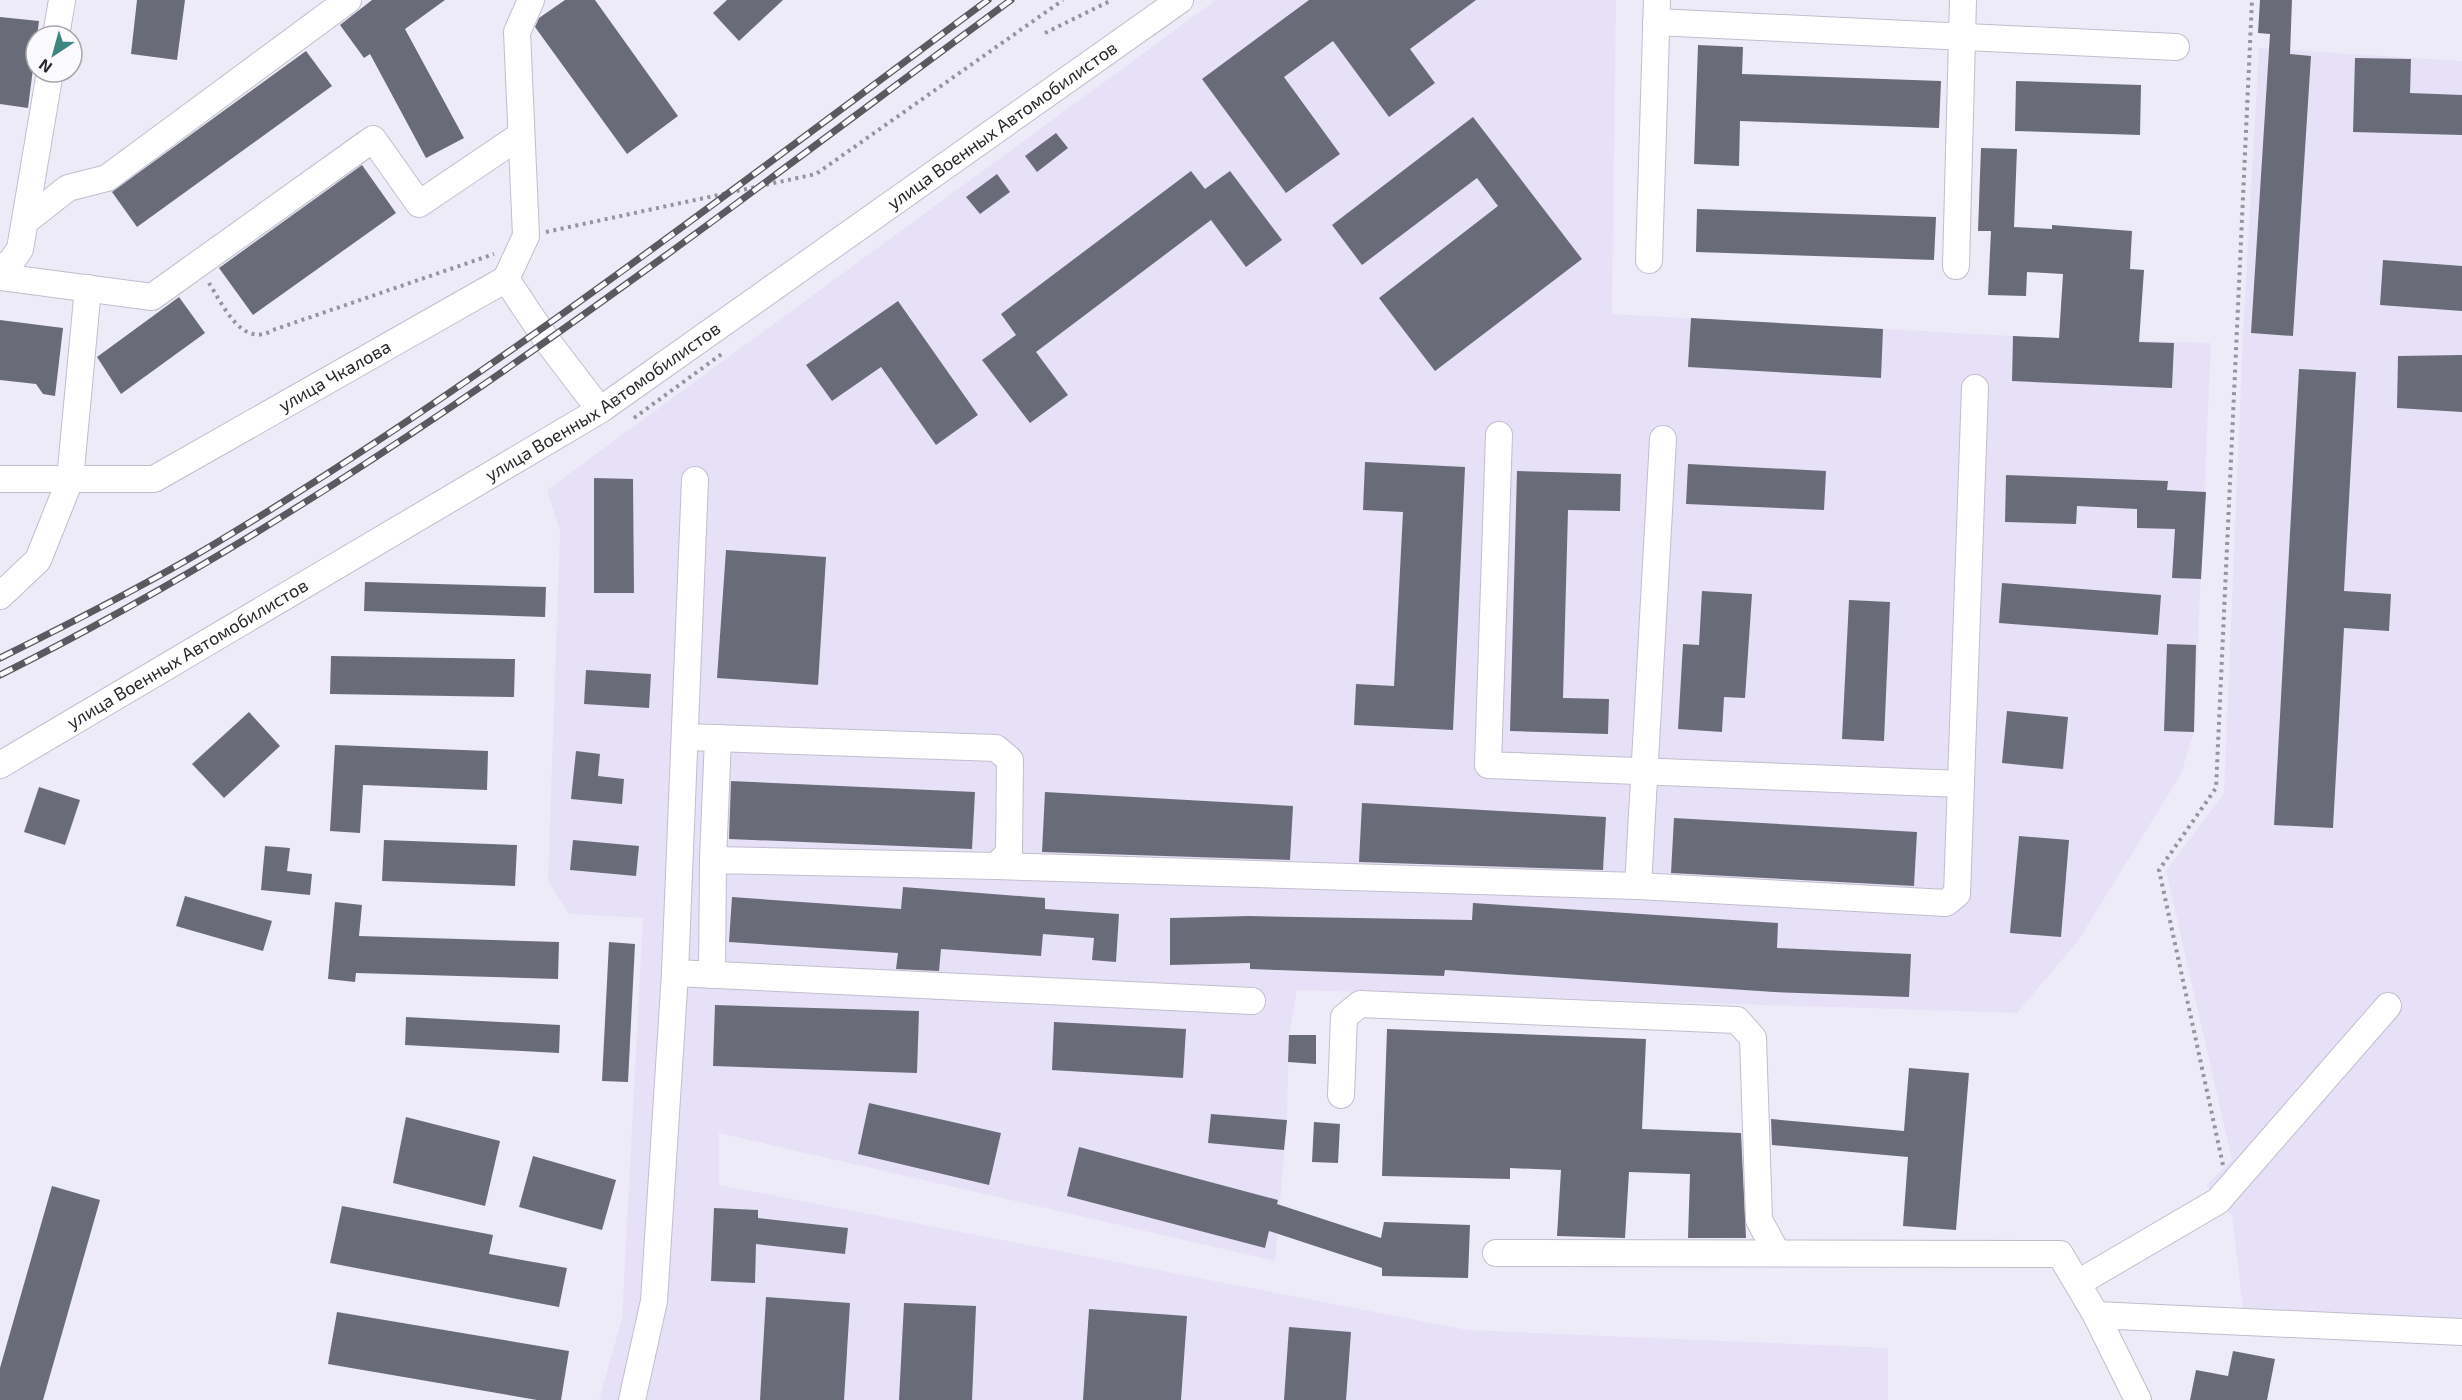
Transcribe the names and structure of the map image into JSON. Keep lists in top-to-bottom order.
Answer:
{
  "streets": {
    "street": ["улица Военных Автомобилистов", "улица Чкалова"]
  },
  "north": "bottom left"
}
